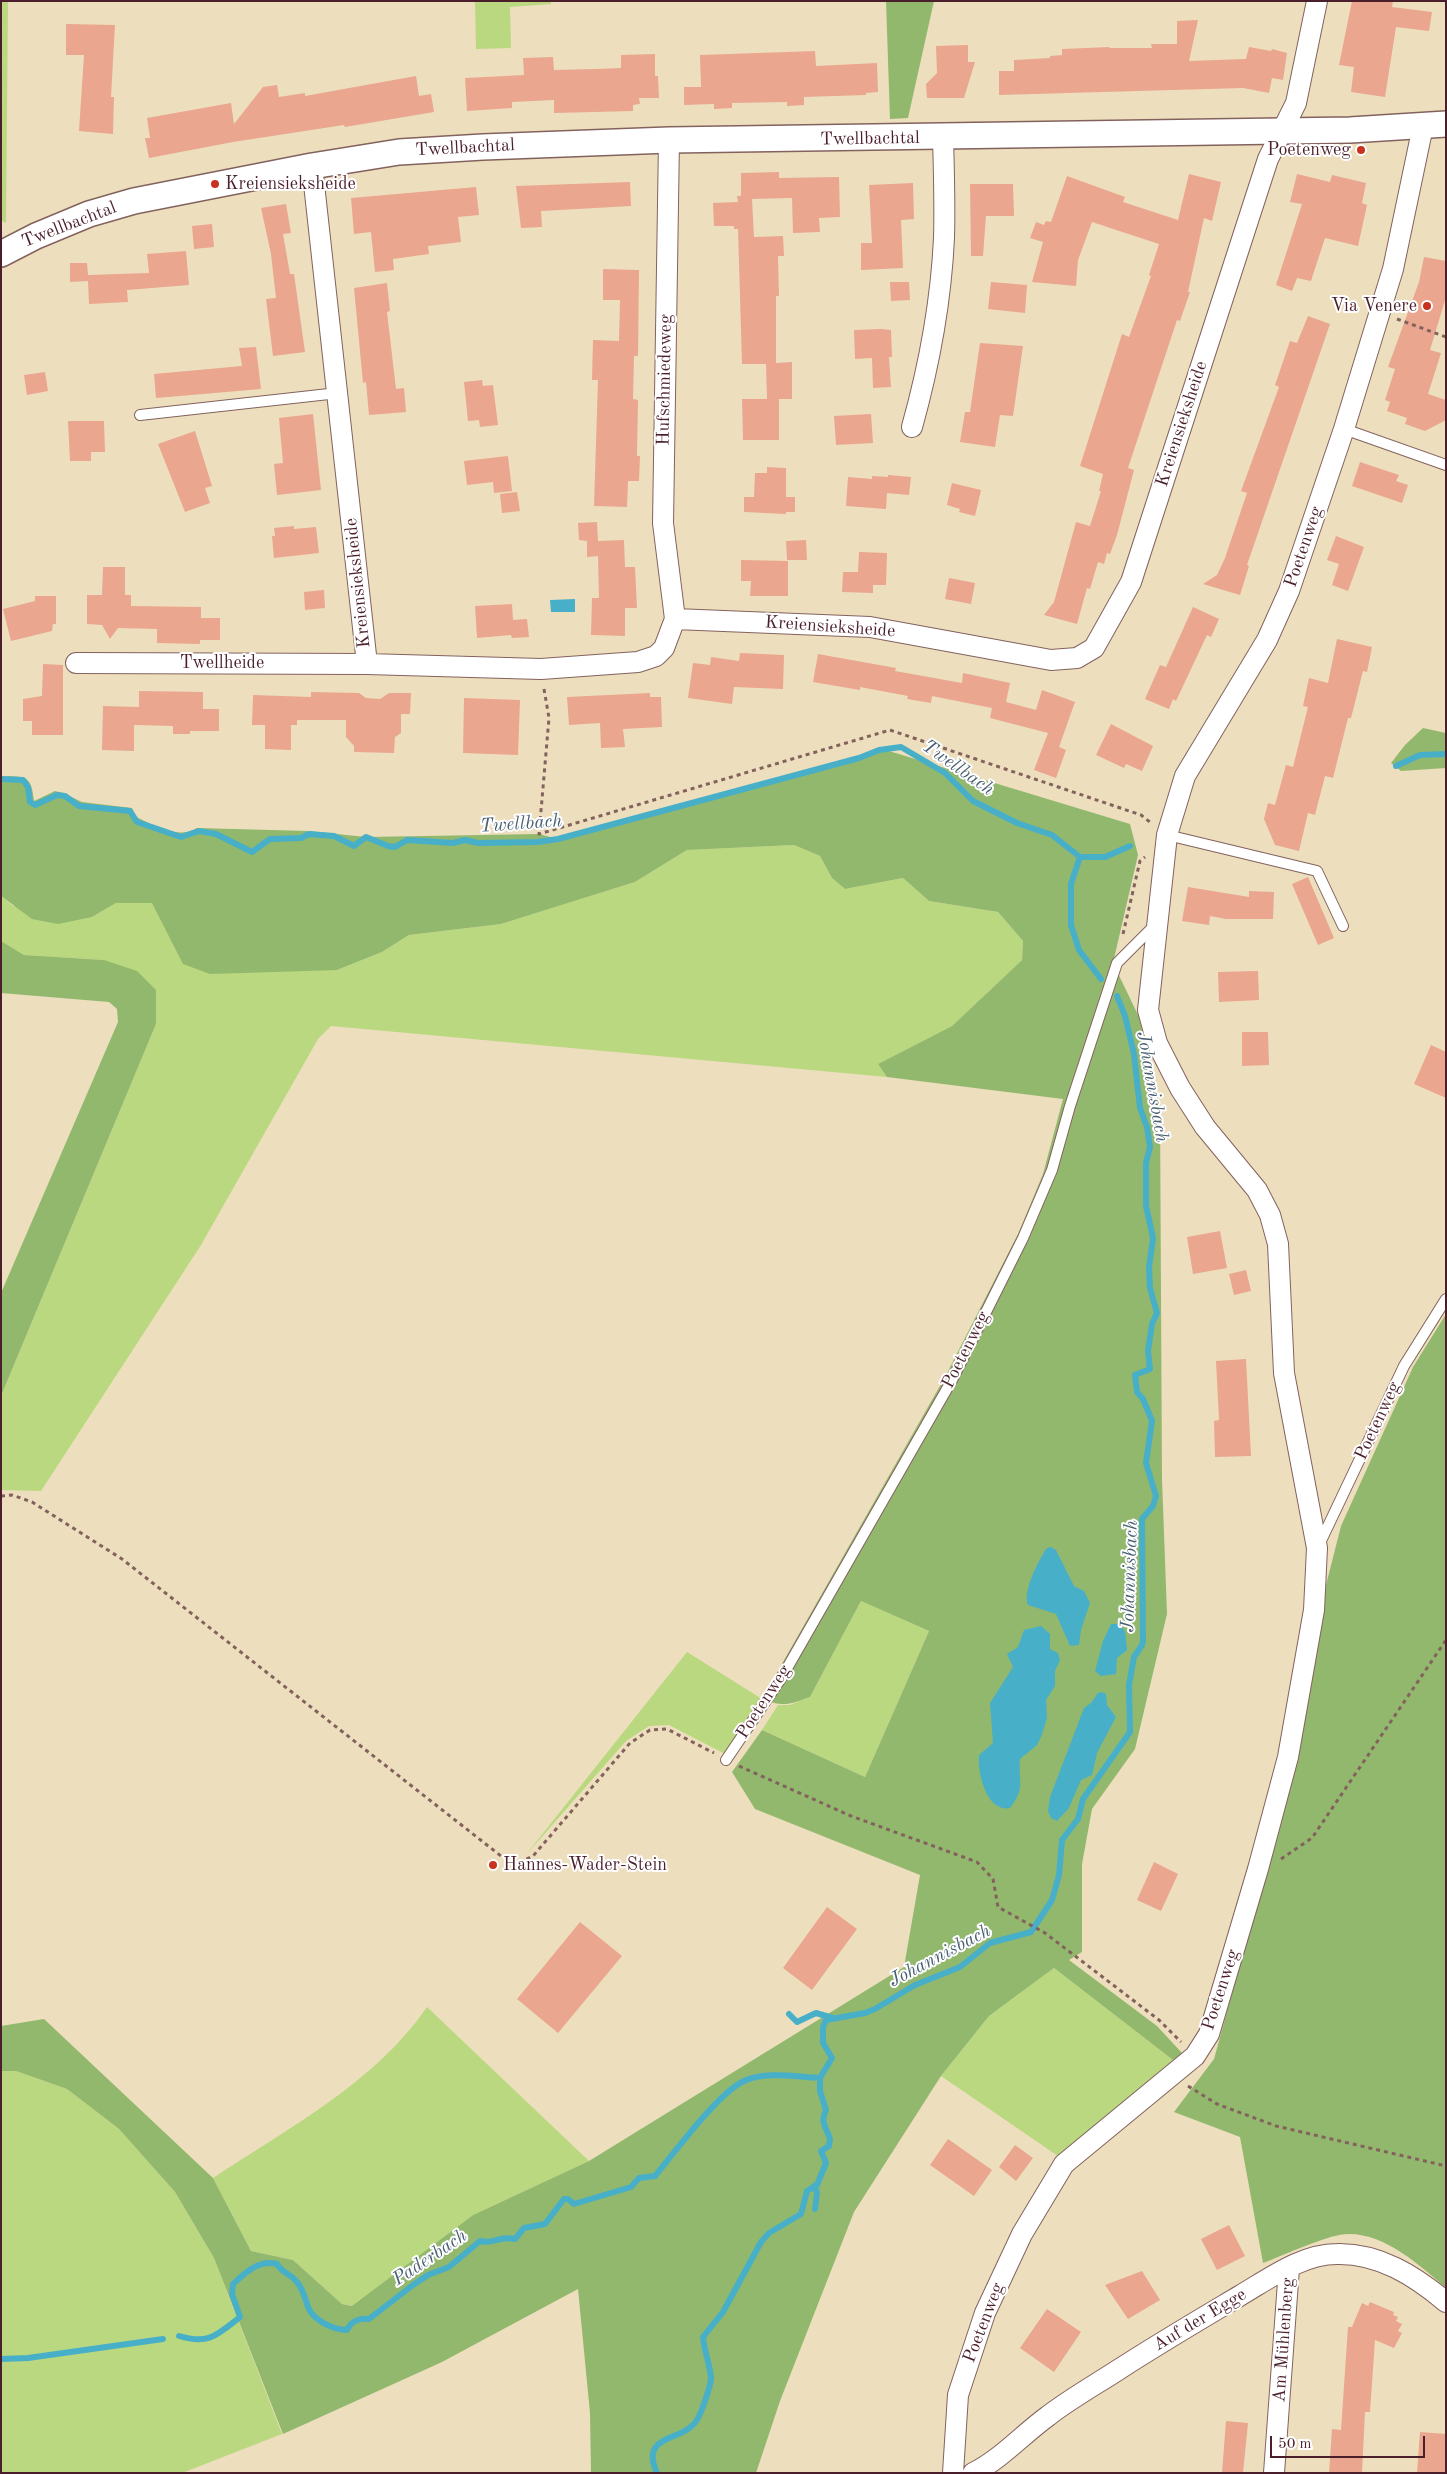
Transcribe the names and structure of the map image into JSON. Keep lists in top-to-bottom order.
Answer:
{
  "streets": {
    "street": [
      "Twellbachtal",
      "Hufschmiedeweg",
      "Kreiensieksheide",
      "Poetenweg",
      "Twellheide",
      "Auf der Egge",
      "Am Mühlenberg"
    ]
  },
  "crossings": [
    ["Twellbachtal", "Hufschmiedeweg"],
    ["Twellbachtal", "Kreiensieksheide"],
    ["Twellbachtal", "Poetenweg"],
    ["Hufschmiedeweg", "Kreiensieksheide"],
    ["Kreiensieksheide", "Twellheide"],
    ["Auf der Egge", "Am Mühlenberg"]
  ],
  "water": ["Twellbach", "Johannisbach", "Paderbach"],
  "places": [
    "Poetenweg",
    "Kreiensieksheide",
    "Via Venere",
    "Hannes-Wader-Stein"
  ],
  "scale_bar": "50 m"
}
